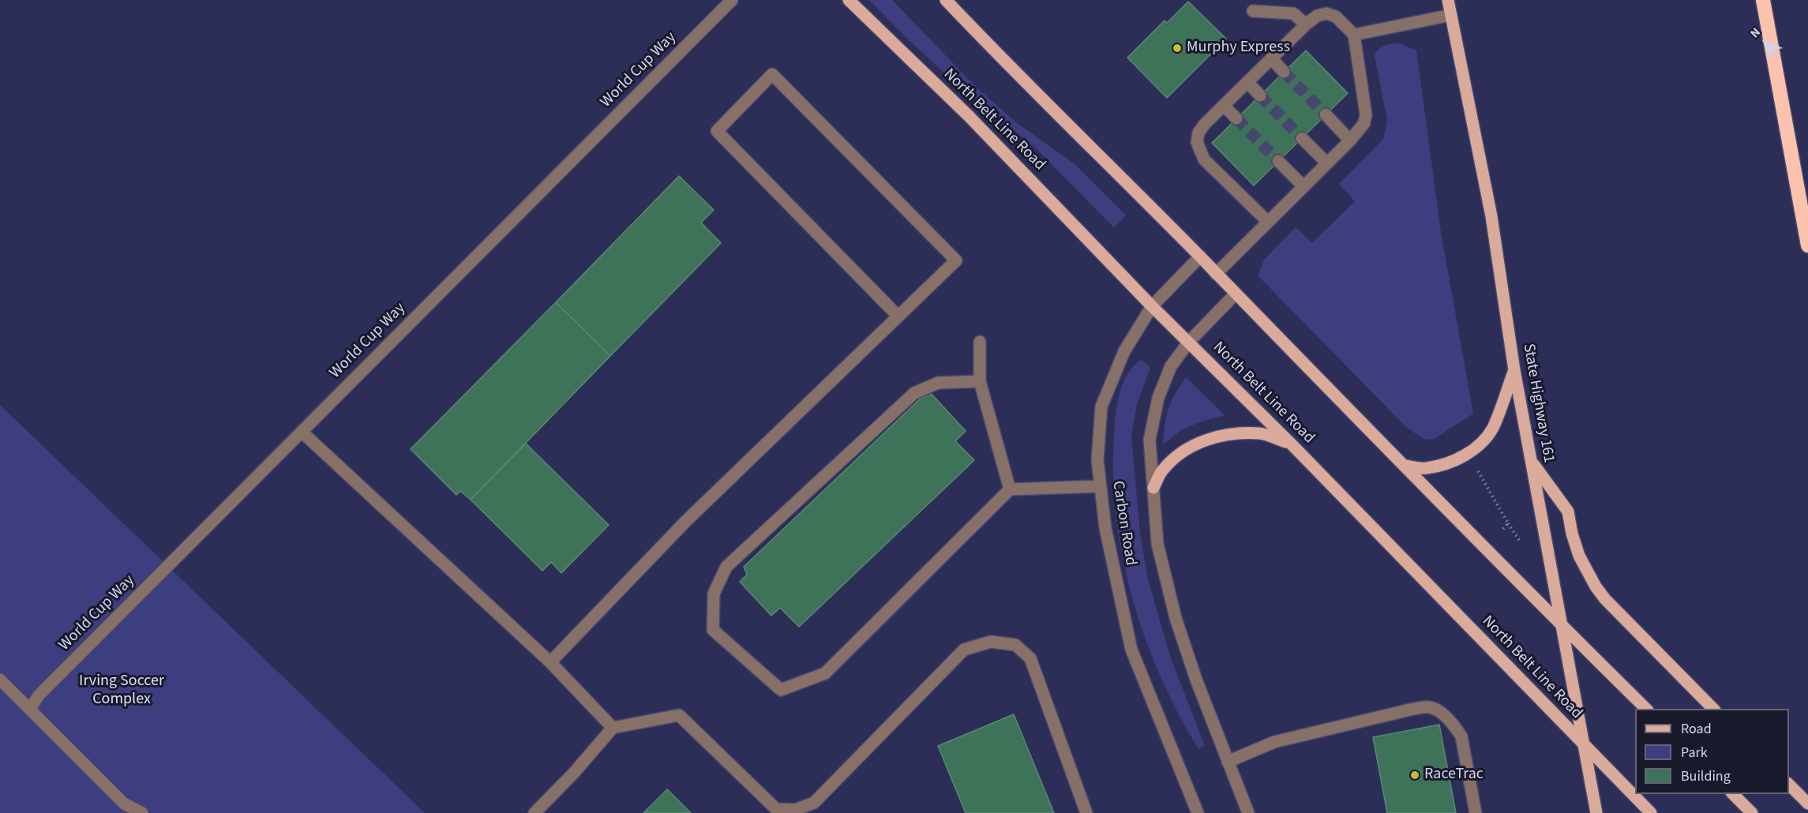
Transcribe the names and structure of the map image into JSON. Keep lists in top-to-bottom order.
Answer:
{
  "streets": {
    "main road": ["North Belt Line Road", "State Highway 161"],
    "street": ["World Cup Way", "Carbon Road"]
  },
  "crossings": [
    ["North Belt Line Road", "State Highway 161"],
    ["North Belt Line Road", "Carbon Road"]
  ],
  "parks": ["Irving Soccer Complex"],
  "places": ["Murphy Express", "RaceTrac"],
  "legend": ["Road", "Park", "Building"],
  "north": "top left"
}
